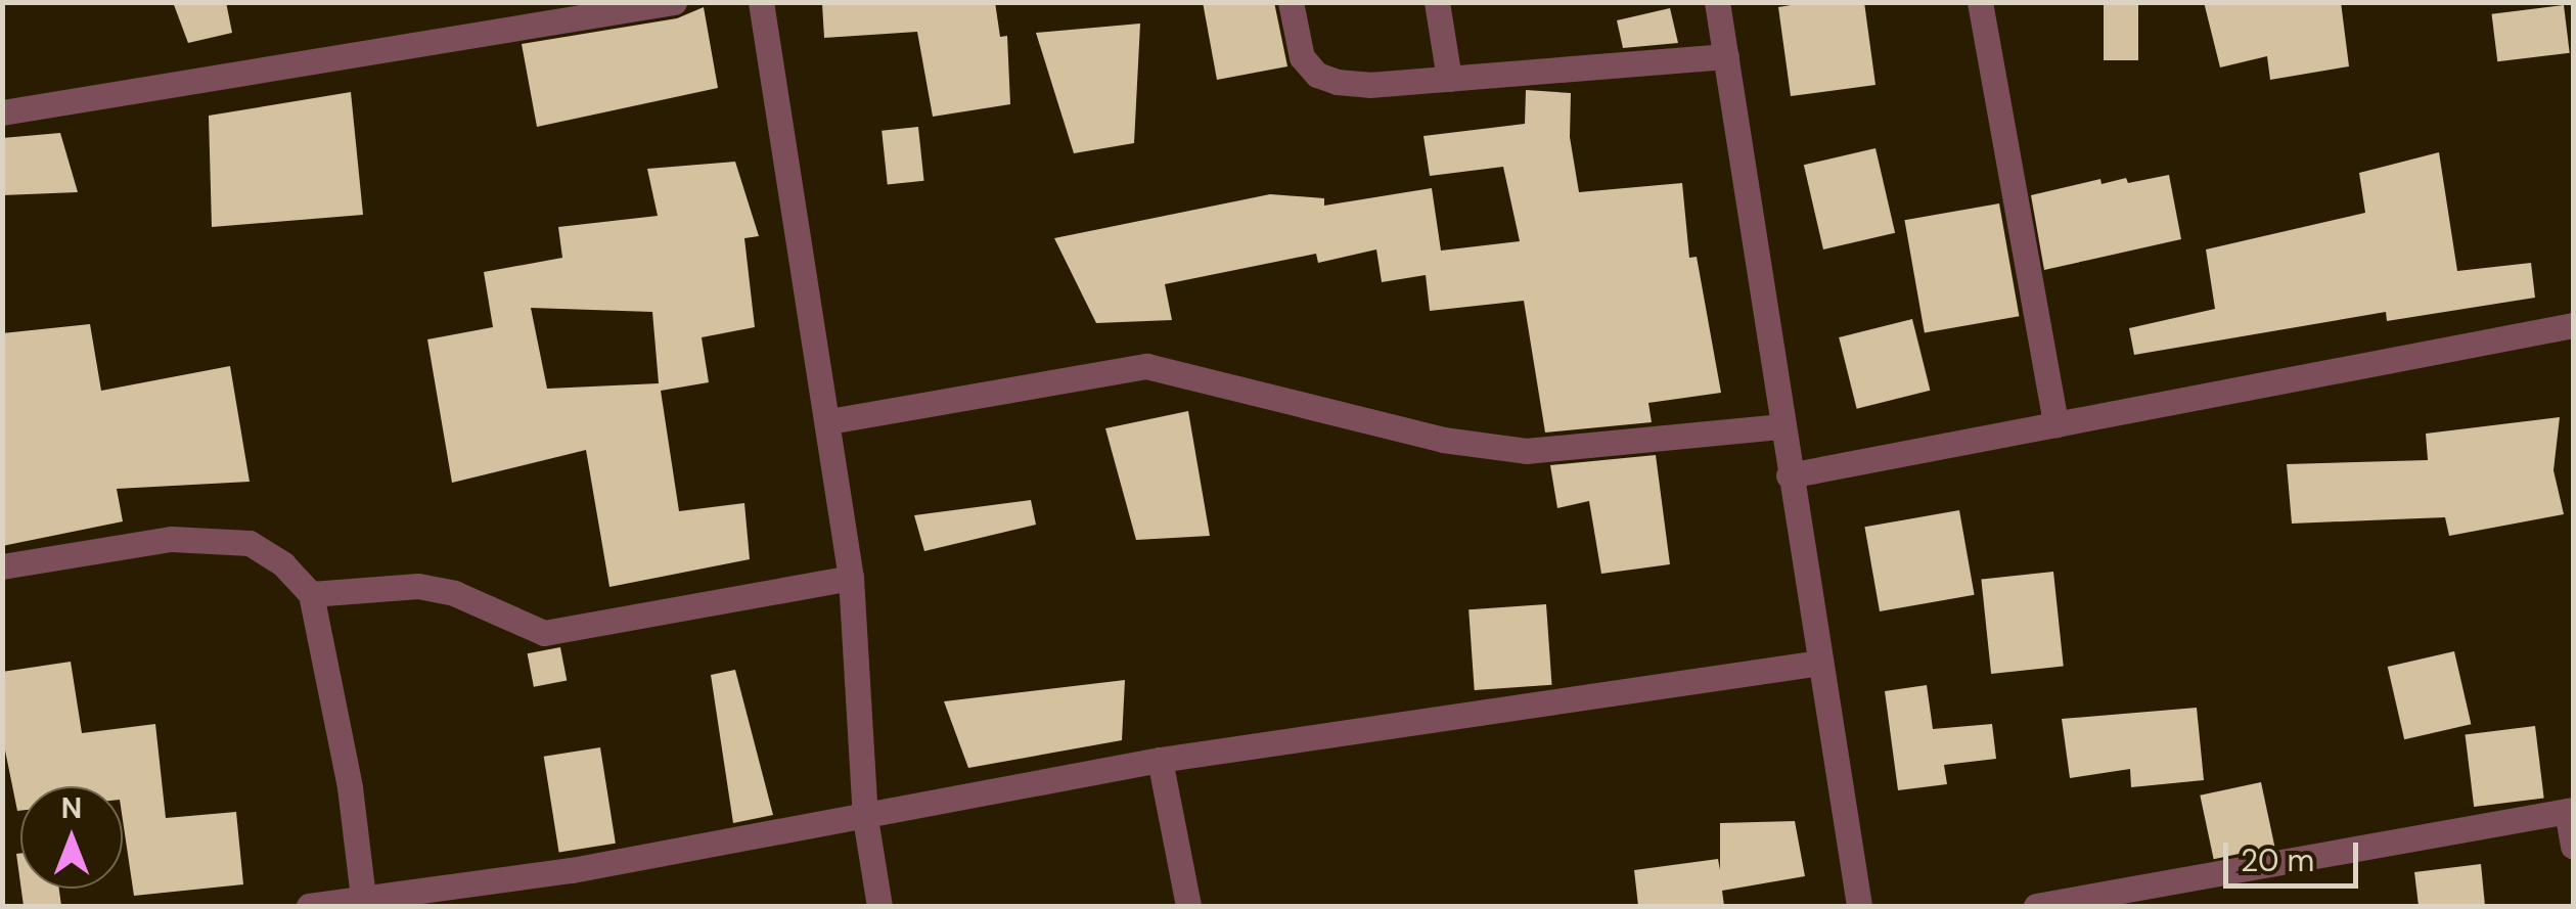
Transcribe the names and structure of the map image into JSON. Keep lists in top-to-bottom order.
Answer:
{
  "scale_bar": "20 m",
  "north": "top"
}
